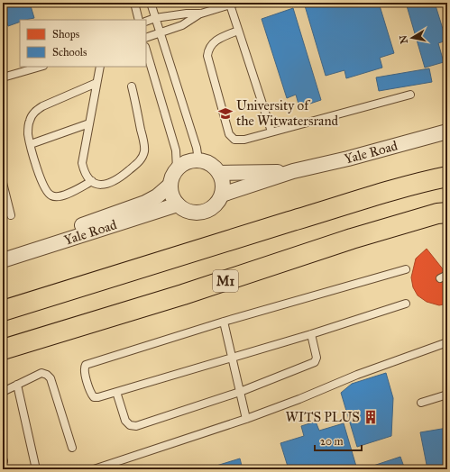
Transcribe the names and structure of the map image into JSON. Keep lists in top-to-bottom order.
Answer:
{
  "streets": {
    "highway": ["M1"],
    "street": ["Yale Road"]
  },
  "places": {
    "school or university": ["University of the Witwatersrand"],
    "building": ["WITS PLUS"]
  },
  "legend": ["Shops", "Schools"],
  "scale_bar": "20 m",
  "north": "left"
}
